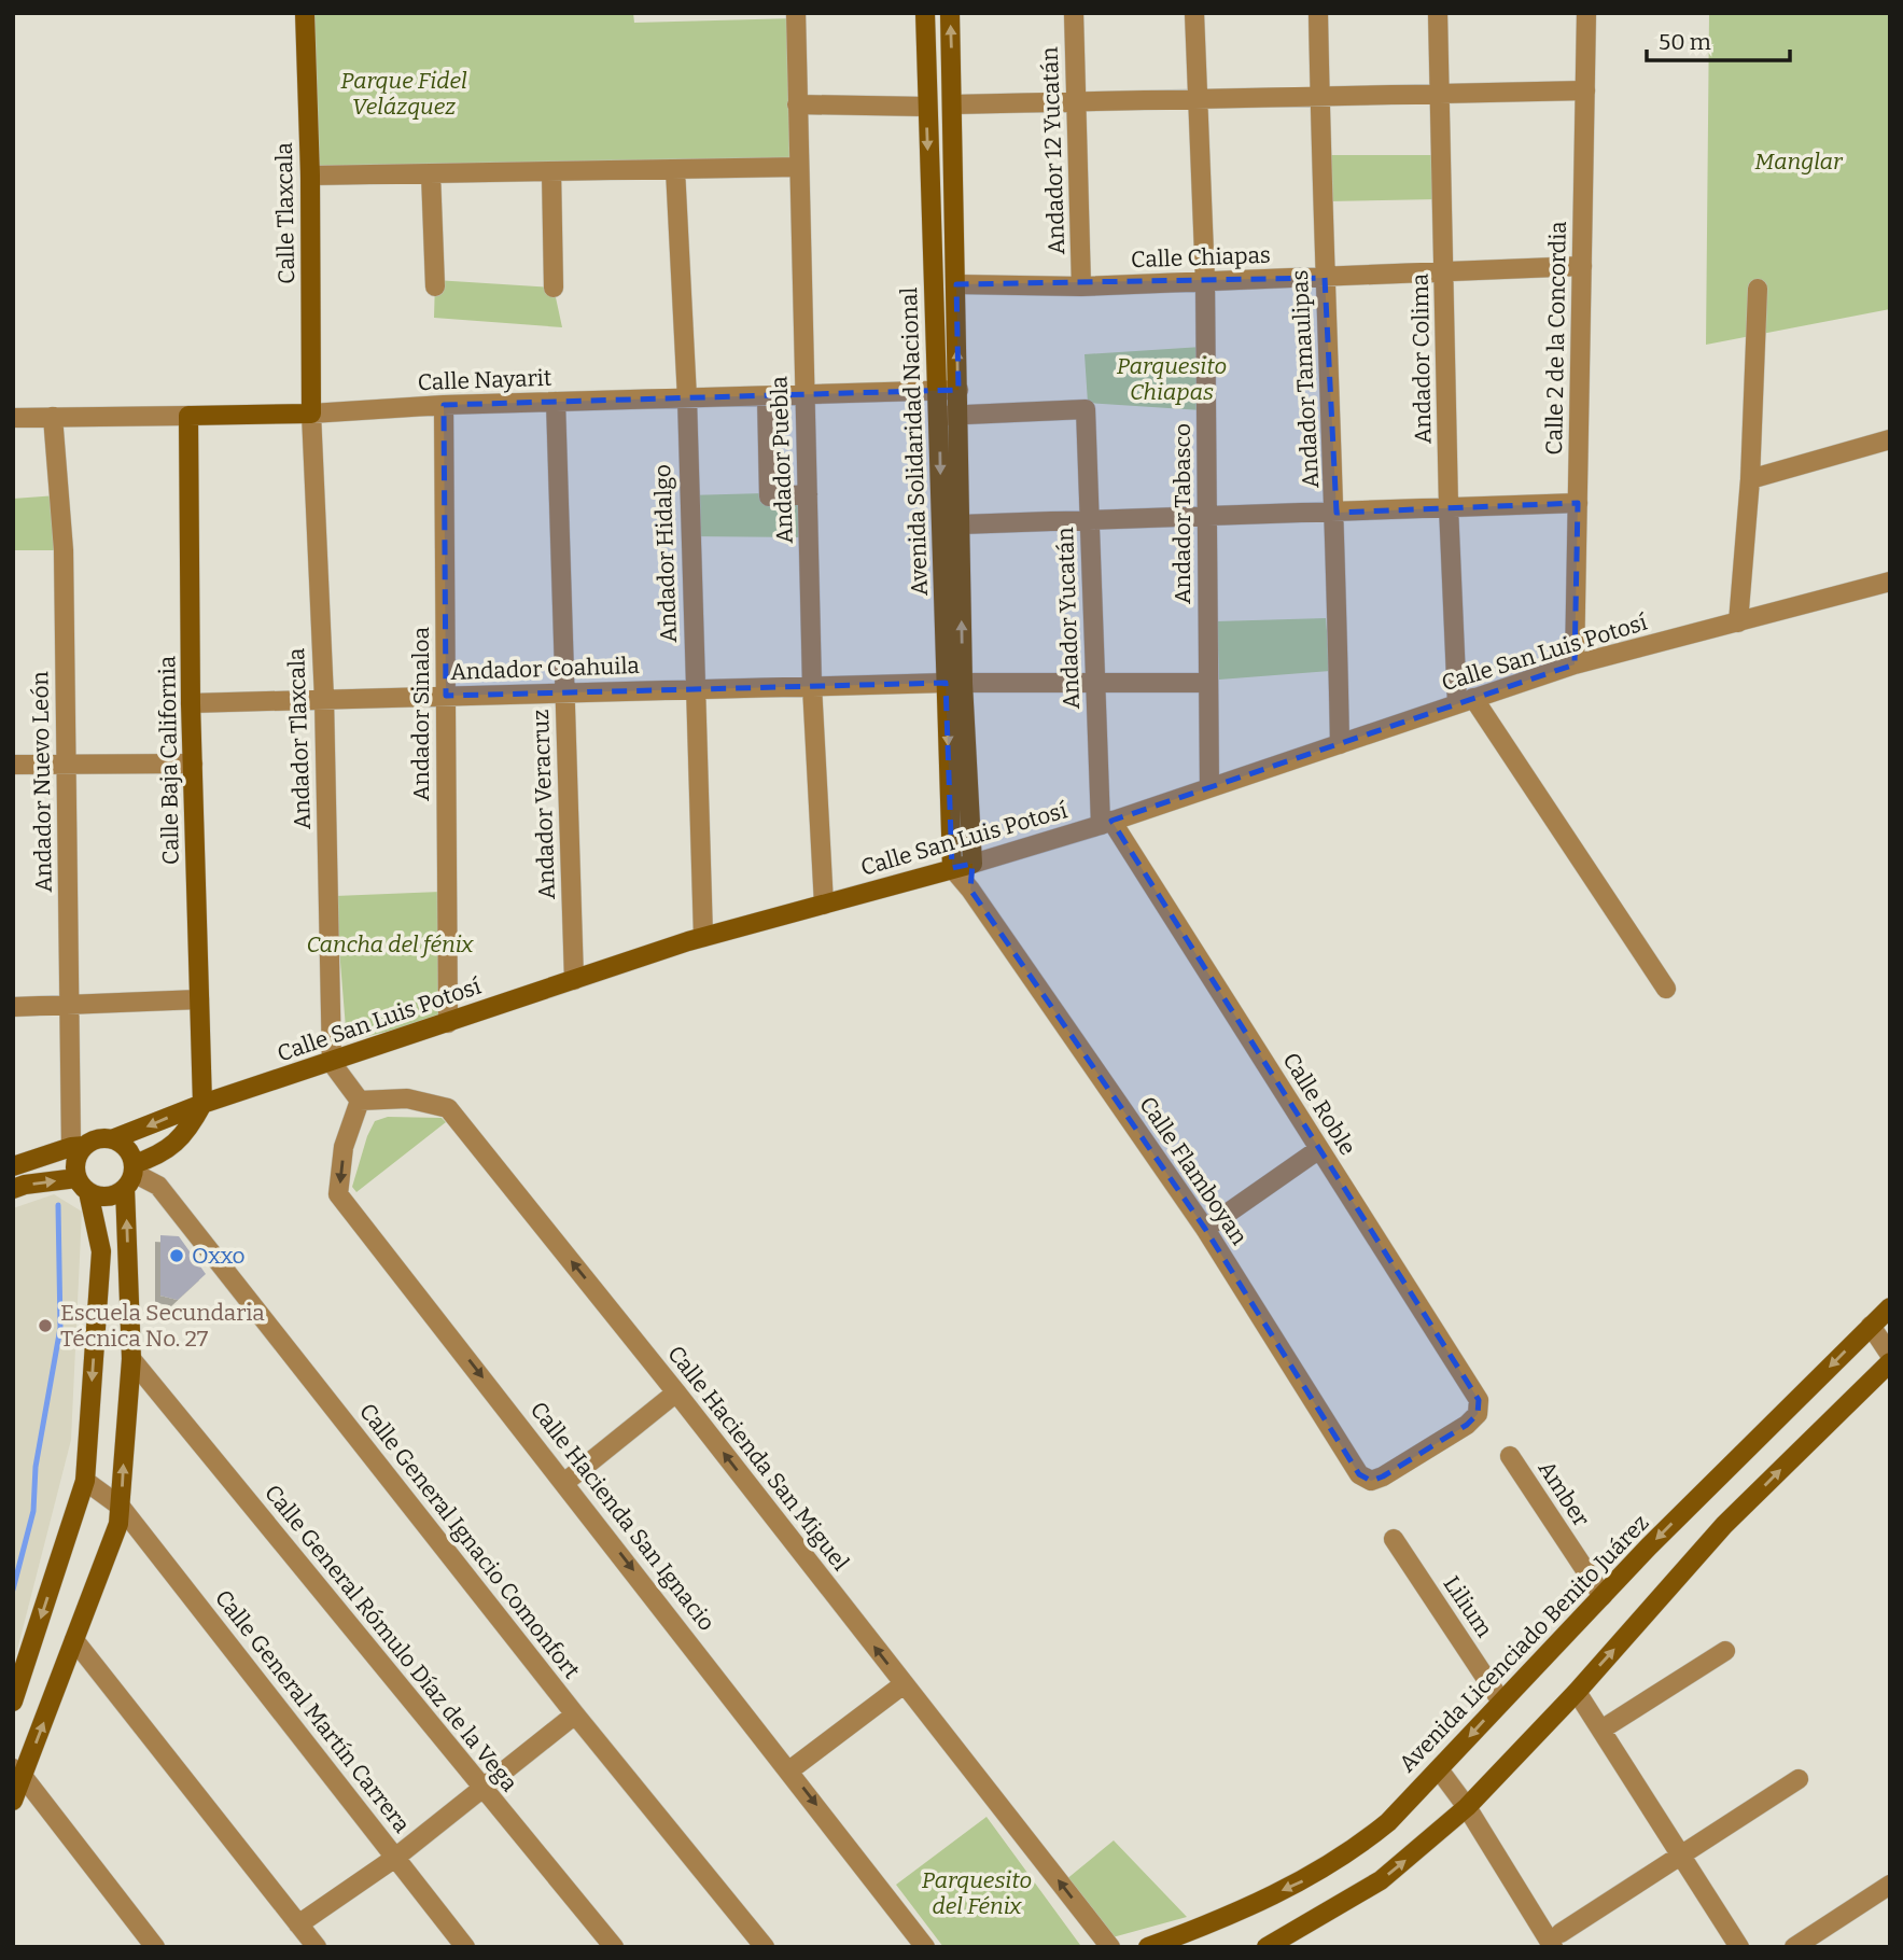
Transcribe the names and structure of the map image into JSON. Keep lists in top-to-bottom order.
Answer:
{
  "streets": {
    "main road": [
      "Calle Tlaxcala",
      "Calle Nayarit",
      "Avenida Solidaridad Nacional",
      "Calle San Luis Potosí",
      "Calle Baja California",
      "Avenida Licenciado Benito Juárez"
    ],
    "street": [
      "Andador 12 Yucatán",
      "Calle Chiapas",
      "Calle 2 de la Concordia",
      "Andador Colima",
      "Andador Tamaulipas",
      "Andador Puebla",
      "Andador Tabasco",
      "Andador Hidalgo",
      "Andador Yucatán",
      "Andador Coahuila",
      "Andador Sinaloa",
      "Andador Tlaxcala",
      "Andador Nuevo León",
      "Andador Veracruz",
      "Calle Roble",
      "Calle Flamboyan",
      "Calle Hacienda San Miguel",
      "Amber",
      "Calle Hacienda San Ignacio",
      "Calle General Ignacio Comonfort",
      "Lilium",
      "Calle General Rómulo Díaz de la Vega",
      "Calle General Martín Carrera"
    ]
  },
  "crossings": [
    ["Andador 12 Yucatán", "Calle Chiapas"],
    ["Calle Tlaxcala", "Calle Nayarit"],
    ["Calle Tlaxcala", "Andador Tlaxcala"],
    ["Calle Chiapas", "Calle 2 de la Concordia"],
    ["Calle Chiapas", "Andador Colima"],
    ["Calle Chiapas", "Andador Tamaulipas"],
    ["Calle Chiapas", "Avenida Solidaridad Nacional"],
    ["Calle Chiapas", "Andador Tabasco"],
    ["Calle 2 de la Concordia", "Calle San Luis Potosí"],
    ["Andador Colima", "Calle San Luis Potosí"],
    ["Andador Tamaulipas", "Calle San Luis Potosí"],
    ["Calle Nayarit", "Avenida Solidaridad Nacional"],
    ["Calle Nayarit", "Andador Puebla"],
    ["Calle Nayarit", "Andador Hidalgo"],
    ["Calle Nayarit", "Andador Sinaloa"],
    ["Calle Nayarit", "Andador Tlaxcala"],
    ["Calle Nayarit", "Calle Baja California"],
    ["Calle Nayarit", "Andador Nuevo León"],
    ["Calle Nayarit", "Andador Veracruz"],
    ["Avenida Solidaridad Nacional", "Andador Yucatán"],
    ["Avenida Solidaridad Nacional", "Calle San Luis Potosí"],
    ["Avenida Solidaridad Nacional", "Andador Coahuila"],
    ["Avenida Solidaridad Nacional", "Calle Flamboyan"],
    ["Andador Puebla", "Calle San Luis Potosí"],
    ["Andador Puebla", "Andador Coahuila"],
    ["Andador Tabasco", "Calle San Luis Potosí"],
    ["Andador Tabasco", "Andador Coahuila"],
    ["Andador Hidalgo", "Calle San Luis Potosí"],
    ["Andador Hidalgo", "Andador Coahuila"],
    ["Andador Yucatán", "Calle San Luis Potosí"],
    ["Andador Yucatán", "Andador Coahuila"],
    ["Andador Yucatán", "Calle Roble"],
    ["Calle San Luis Potosí", "Andador Sinaloa"],
    ["Calle San Luis Potosí", "Andador Tlaxcala"],
    ["Calle San Luis Potosí", "Calle Baja California"],
    ["Calle San Luis Potosí", "Andador Nuevo León"],
    ["Calle San Luis Potosí", "Andador Veracruz"],
    ["Calle San Luis Potosí", "Calle Roble"],
    ["Calle San Luis Potosí", "Calle Flamboyan"],
    ["Calle San Luis Potosí", "Calle General Ignacio Comonfort"],
    ["Andador Coahuila", "Andador Sinaloa"],
    ["Andador Coahuila", "Andador Tlaxcala"],
    ["Andador Coahuila", "Calle Baja California"],
    ["Andador Coahuila", "Andador Veracruz"],
    ["Andador Nuevo León", "Calle General Ignacio Comonfort"],
    ["Calle Roble", "Calle Flamboyan"],
    ["Calle Hacienda San Miguel", "Calle Hacienda San Ignacio"],
    ["Amber", "Avenida Licenciado Benito Juárez"],
    ["Lilium", "Avenida Licenciado Benito Juárez"]
  ],
  "one_way": ["Calle Hacienda San Miguel", "Calle Hacienda San Ignacio"],
  "parks": [
    "Parque Fidel Velázquez",
    "Manglar",
    "Parquesito Chiapas",
    "Cancha del fénix",
    "Parquesito del Fénix"
  ],
  "places": ["Oxxo", "Escuela Secundaria Técnica No. 27"],
  "scale_bar": "50 m"
}
